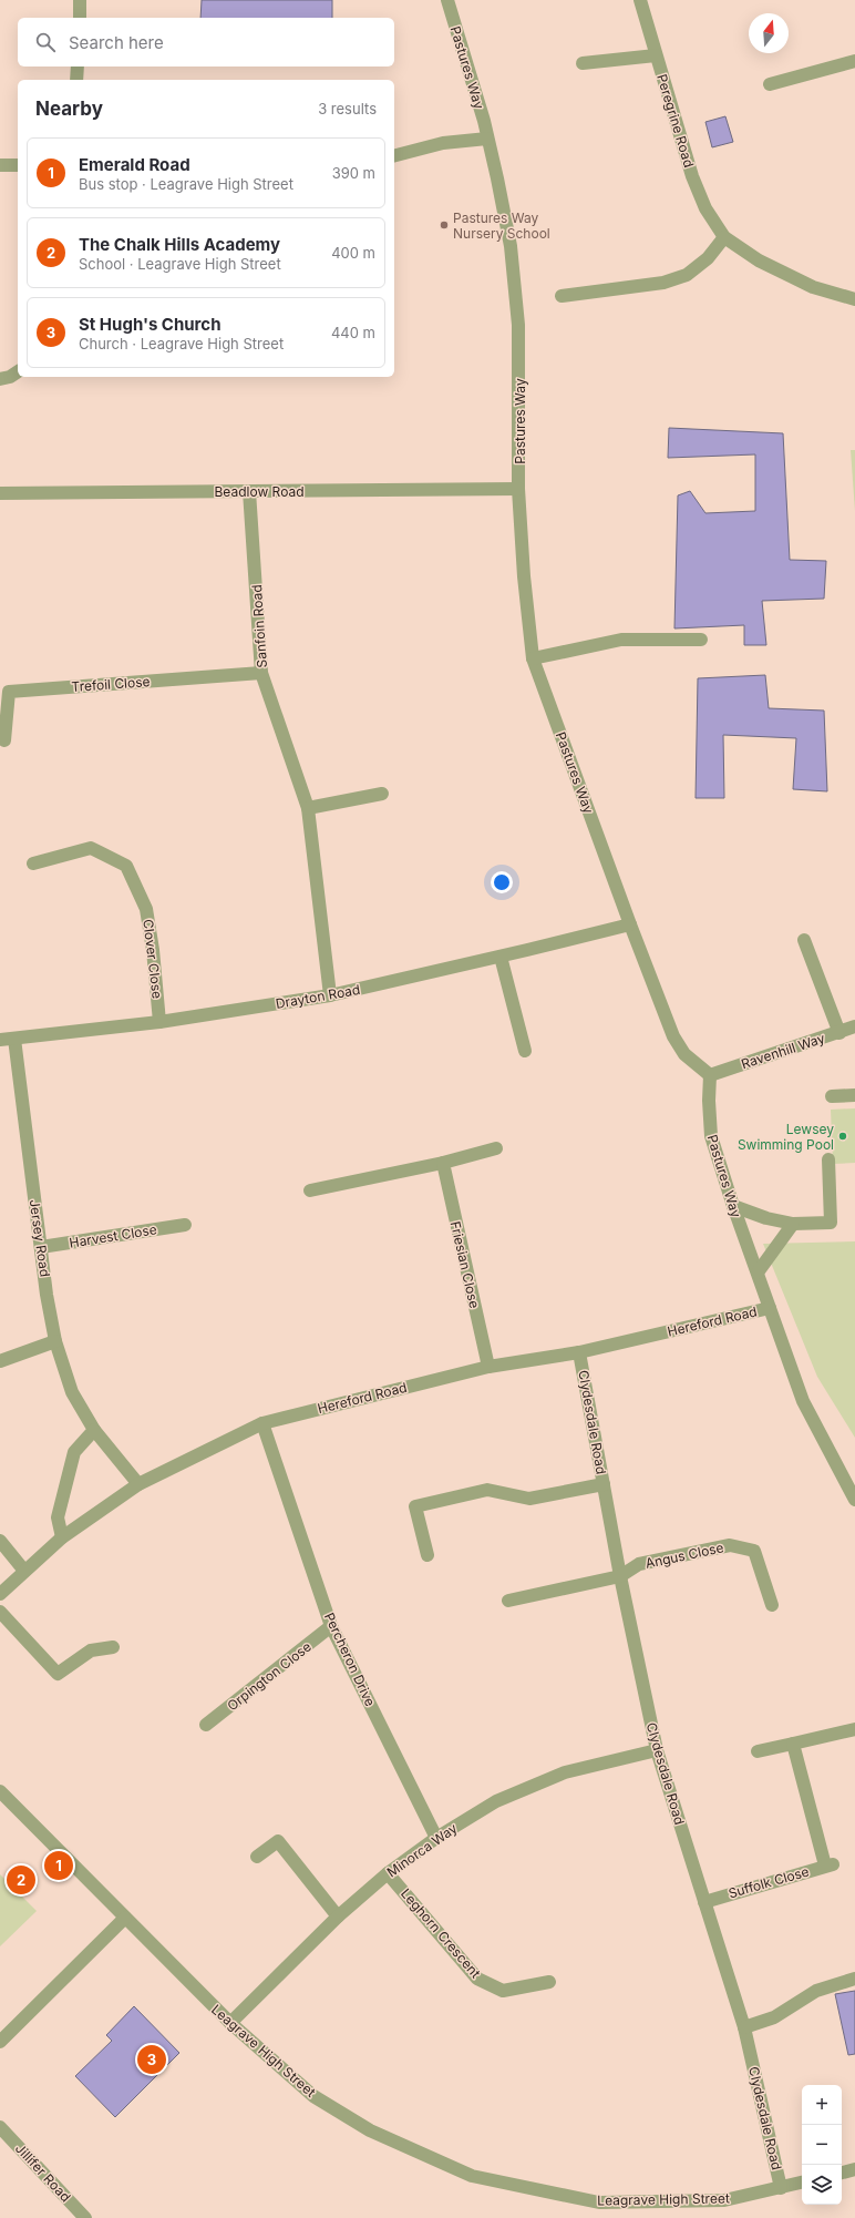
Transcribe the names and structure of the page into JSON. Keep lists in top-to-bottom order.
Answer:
{
  "streets": {
    "street": [
      "Pastures Way",
      "Peregrine Road",
      "Beadlow Road",
      "Sanfoin Road",
      "Trefoil Close",
      "Clover Close",
      "Drayton Road",
      "Ravenhill Way",
      "Harvest Close",
      "Jersey Road",
      "Friesian Close",
      "Hereford Road",
      "Clydesdale Road",
      "Angus Close",
      "Percheron Drive",
      "Orpington Close",
      "Minorca Way",
      "Suffolk Close",
      "Leghorn Crescent",
      "Leagrave High Street",
      "Jillifer Road"
    ]
  },
  "crossings": [
    ["Pastures Way", "Beadlow Road"],
    ["Pastures Way", "Drayton Road"],
    ["Pastures Way", "Ravenhill Way"],
    ["Pastures Way", "Hereford Road"],
    ["Beadlow Road", "Sanfoin Road"],
    ["Sanfoin Road", "Trefoil Close"],
    ["Sanfoin Road", "Drayton Road"],
    ["Clover Close", "Drayton Road"],
    ["Drayton Road", "Jersey Road"],
    ["Harvest Close", "Jersey Road"],
    ["Jersey Road", "Hereford Road"],
    ["Friesian Close", "Hereford Road"],
    ["Hereford Road", "Clydesdale Road"],
    ["Hereford Road", "Percheron Drive"],
    ["Clydesdale Road", "Angus Close"],
    ["Clydesdale Road", "Minorca Way"],
    ["Clydesdale Road", "Suffolk Close"],
    ["Clydesdale Road", "Leagrave High Street"],
    ["Percheron Drive", "Orpington Close"],
    ["Percheron Drive", "Minorca Way"],
    ["Minorca Way", "Leghorn Crescent"],
    ["Minorca Way", "Leagrave High Street"]
  ],
  "places": ["Pastures Way Nursery School", "Lewsey Swimming Pool"],
  "north": "top",
  "page": {
    "search": "Search here",
    "heading": ["Nearby", "3 results"],
    "list": [
      {
        "mark": "1",
        "name": "Emerald Road",
        "note": "Bus stop · Leagrave High Street",
        "value": "390 m"
      },
      {
        "mark": "2",
        "name": "The Chalk Hills Academy",
        "note": "School · Leagrave High Street",
        "value": "400 m"
      },
      {
        "mark": "3",
        "name": "St Hugh's Church",
        "note": "Church · Leagrave High Street",
        "value": "440 m"
      }
    ],
    "pins": ["1", "2", "3"],
    "map_buttons": ["+", "−"]
  }
}
